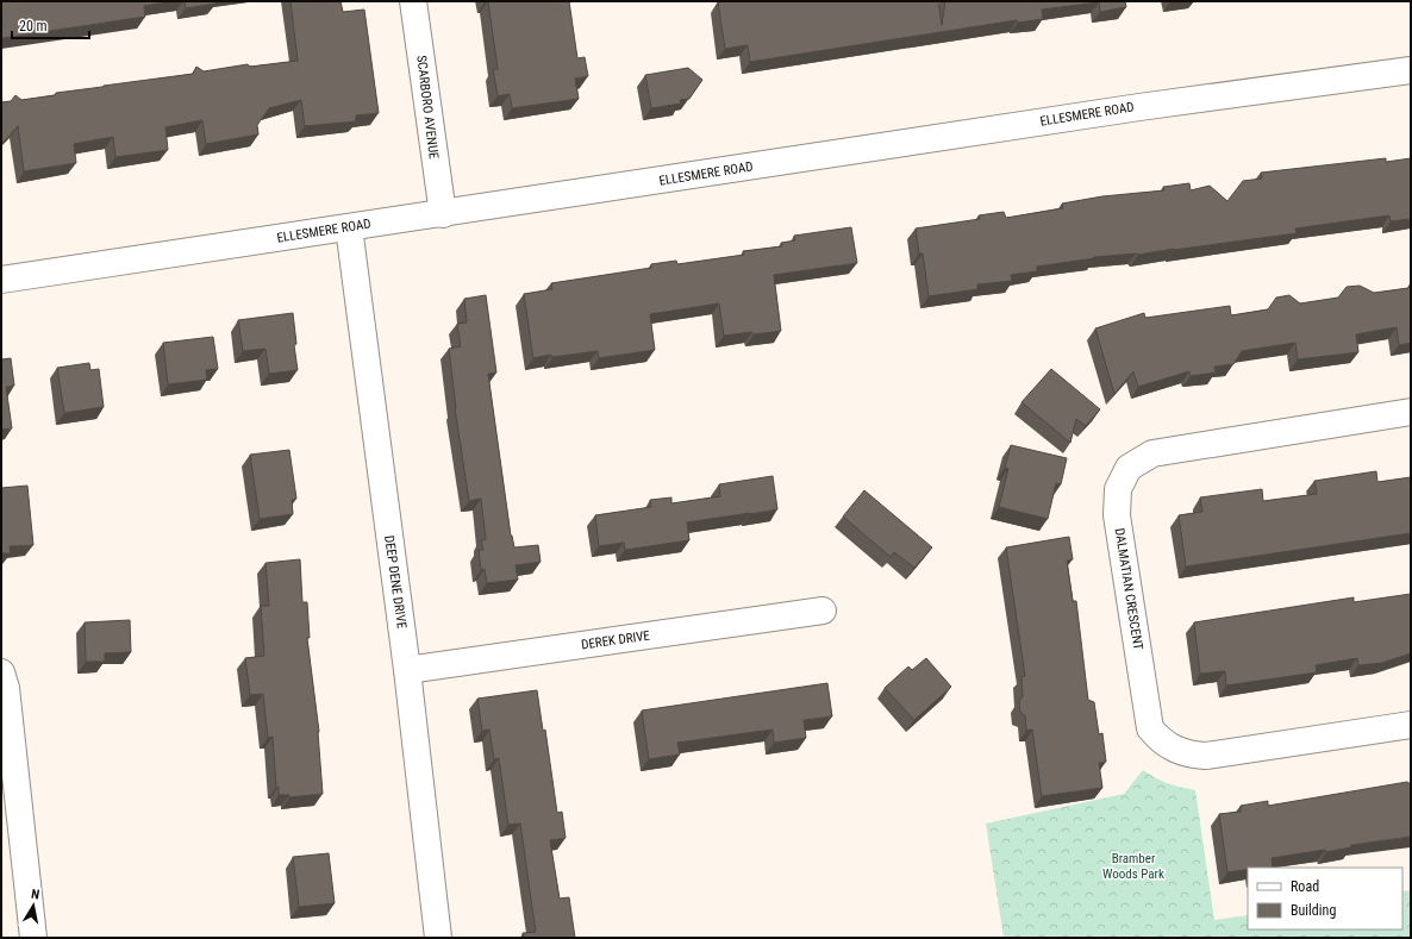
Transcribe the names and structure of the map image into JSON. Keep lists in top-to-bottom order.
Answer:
{
  "streets": {
    "street": [
      "SCARBORO AVENUE",
      "ELLESMERE ROAD",
      "DEEP DENE DRIVE",
      "DALMATIAN CRESCENT",
      "DEREK DRIVE"
    ]
  },
  "crossings": [
    ["SCARBORO AVENUE", "ELLESMERE ROAD"],
    ["ELLESMERE ROAD", "DEEP DENE DRIVE"],
    ["DEEP DENE DRIVE", "DEREK DRIVE"]
  ],
  "parks": ["Bramber Woods Park"],
  "legend": ["Road", "Building"],
  "scale_bar": "20 m",
  "north": "top"
}
